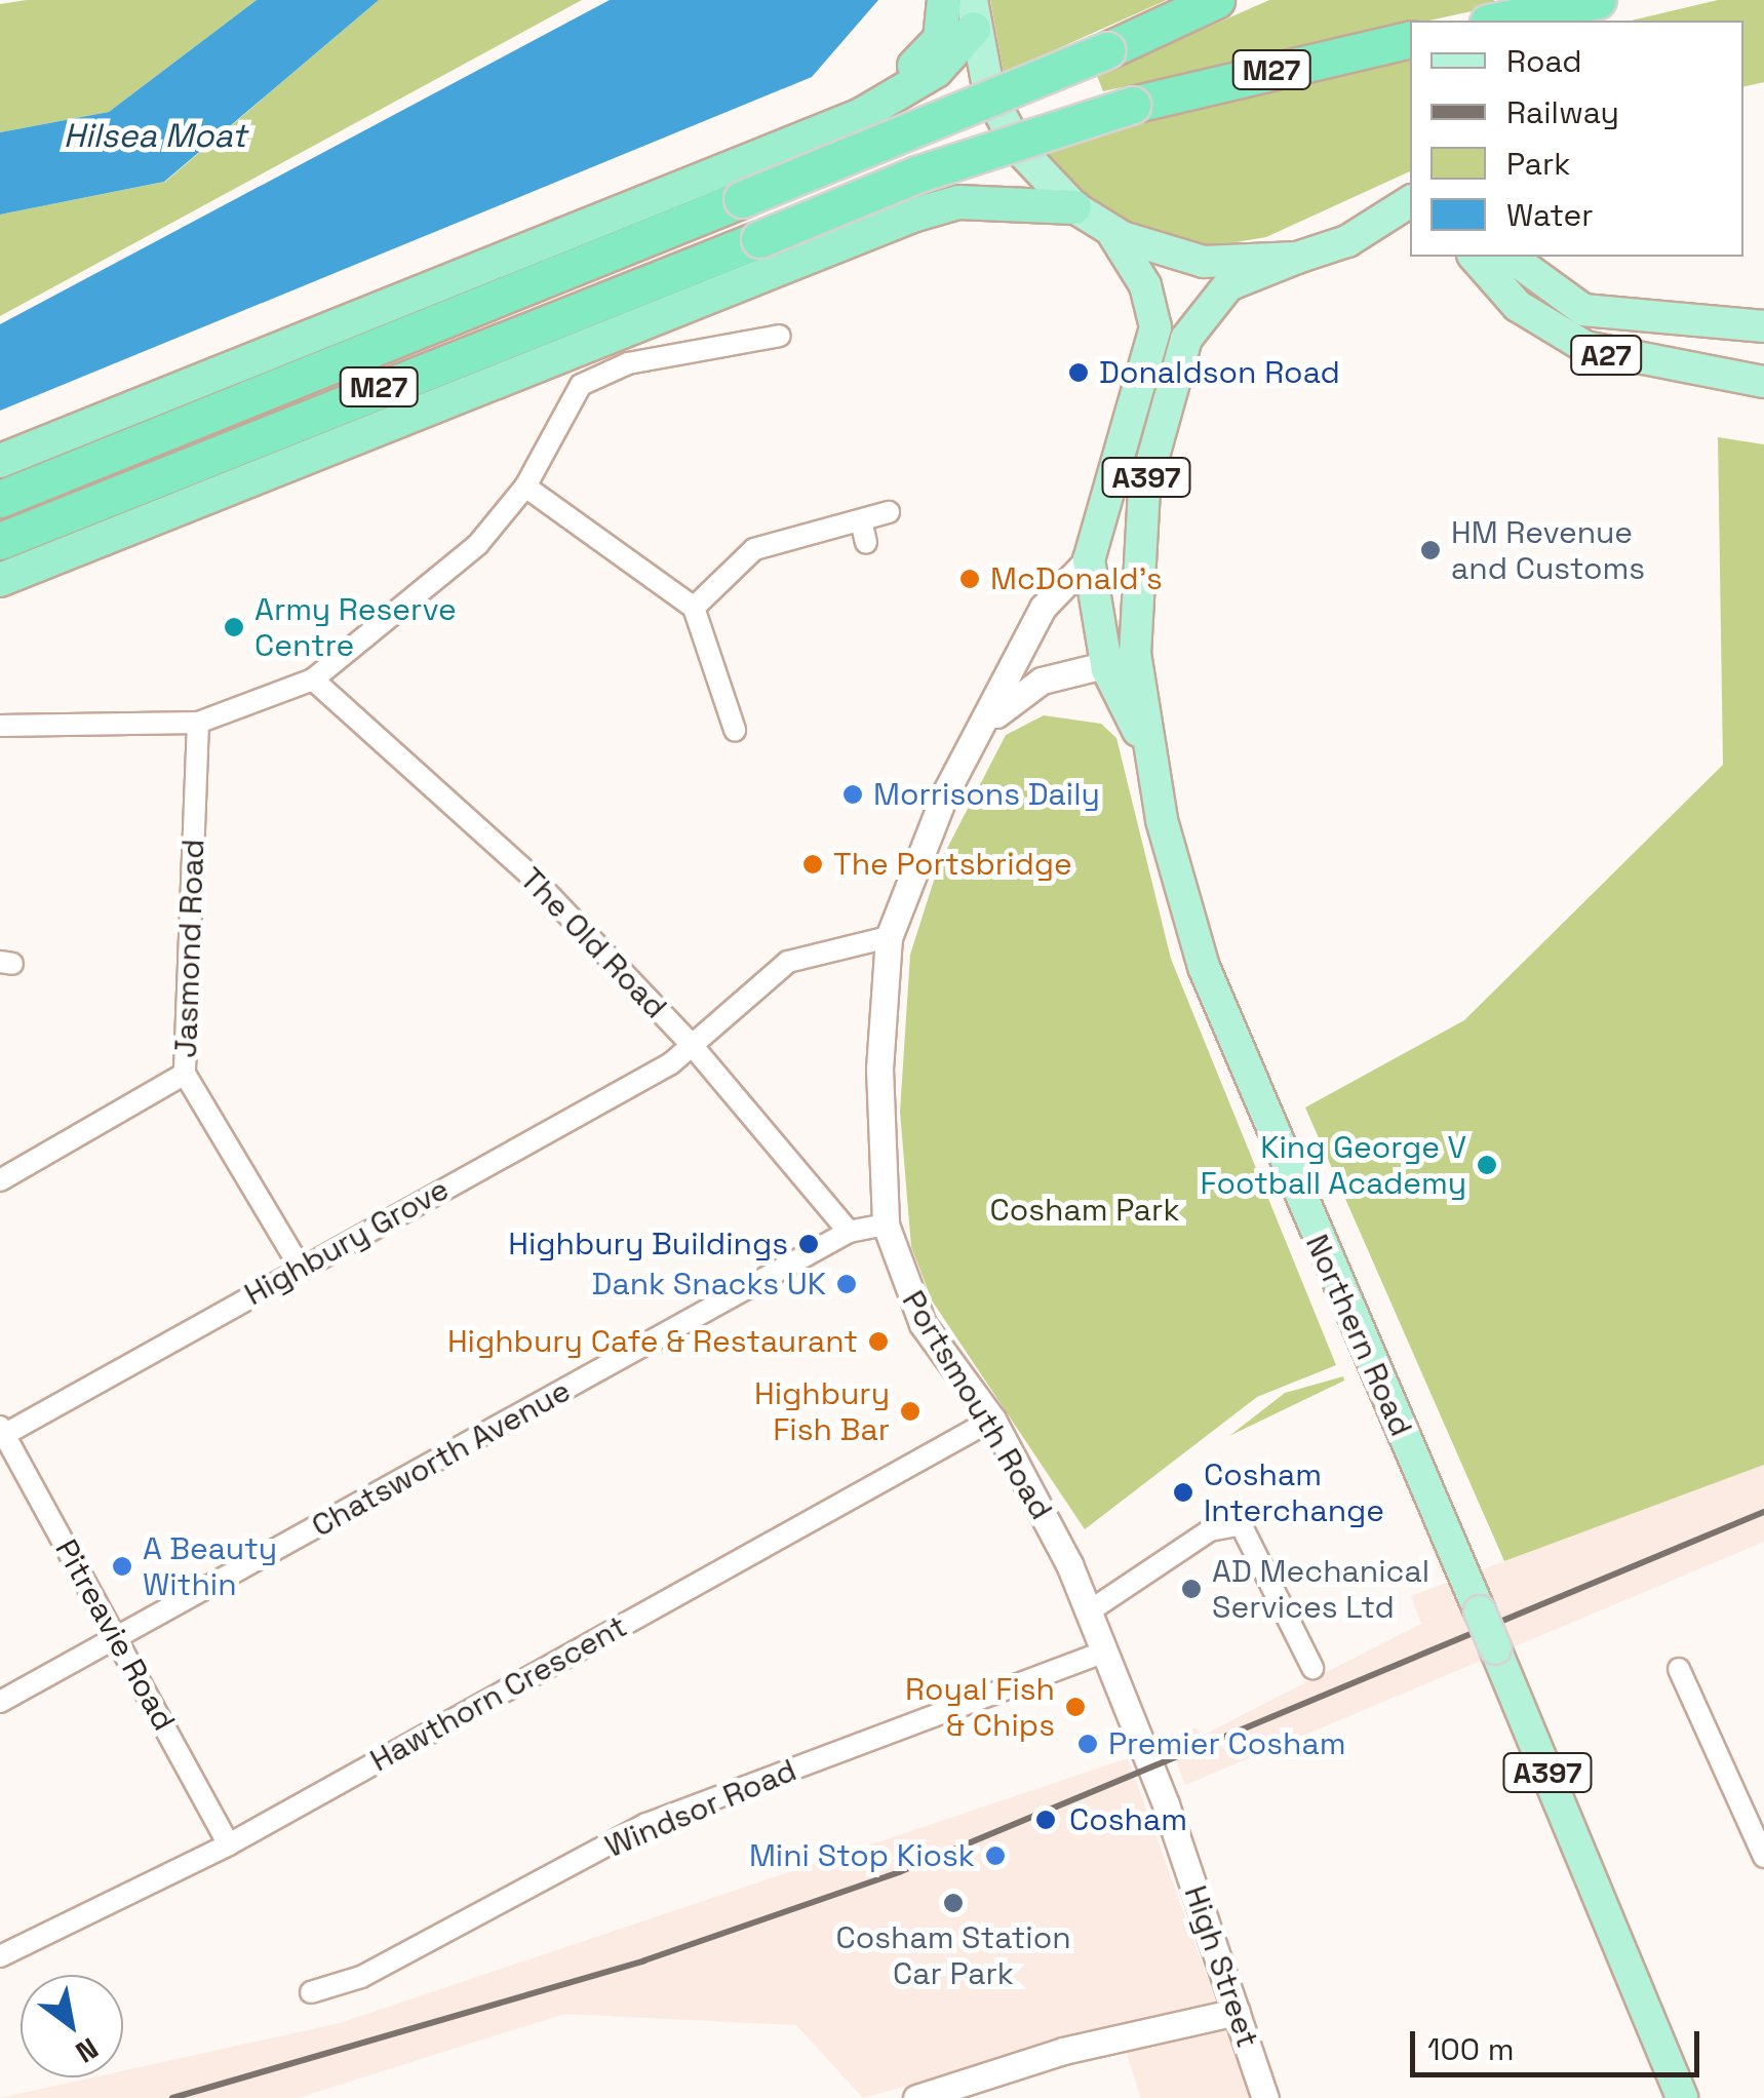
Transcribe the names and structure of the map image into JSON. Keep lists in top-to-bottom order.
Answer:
{
  "streets": {
    "highway": ["M27"],
    "main road": ["A27", "A397", "Northern Road"],
    "street": [
      "The Old Road",
      "Jasmond Road",
      "Highbury Grove",
      "Portsmouth Road",
      "Chatsworth Avenue",
      "Pitreavie Road",
      "Hawthorn Crescent",
      "Windsor Road",
      "High Street"
    ]
  },
  "crossings": [
    ["The Old Road", "Highbury Grove"],
    ["The Old Road", "Chatsworth Avenue"],
    ["Jasmond Road", "Highbury Grove"],
    ["Highbury Grove", "Portsmouth Road"],
    ["Highbury Grove", "Pitreavie Road"],
    ["Northern Road", "Portsmouth Road"],
    ["Portsmouth Road", "Chatsworth Avenue"],
    ["Portsmouth Road", "Hawthorn Crescent"],
    ["Portsmouth Road", "Windsor Road"],
    ["Portsmouth Road", "High Street"],
    ["Chatsworth Avenue", "Pitreavie Road"],
    ["Pitreavie Road", "Hawthorn Crescent"]
  ],
  "water": ["Hilsea Moat"],
  "parks": ["Cosham Park"],
  "places": [
    "Donaldson Road",
    "HM Revenue and Customs",
    "McDonald's",
    "Army Reserve Centre",
    "Morrisons Daily",
    "The Portsbridge",
    "King George V Football Academy",
    "Highbury Buildings",
    "Dank Snacks UK",
    "Highbury Cafe & Restaurant",
    "Highbury Fish Bar",
    "Cosham Interchange",
    "A Beauty Within",
    "AD Mechanical Services Ltd",
    "Royal Fish & Chips",
    "Premier Cosham",
    "Cosham",
    "Mini Stop Kiosk",
    "Cosham Station Car Park"
  ],
  "legend": [
    "Road",
    "Railway",
    "Park",
    "Water"
  ],
  "scale_bar": "100 m",
  "north": "bottom right"
}
